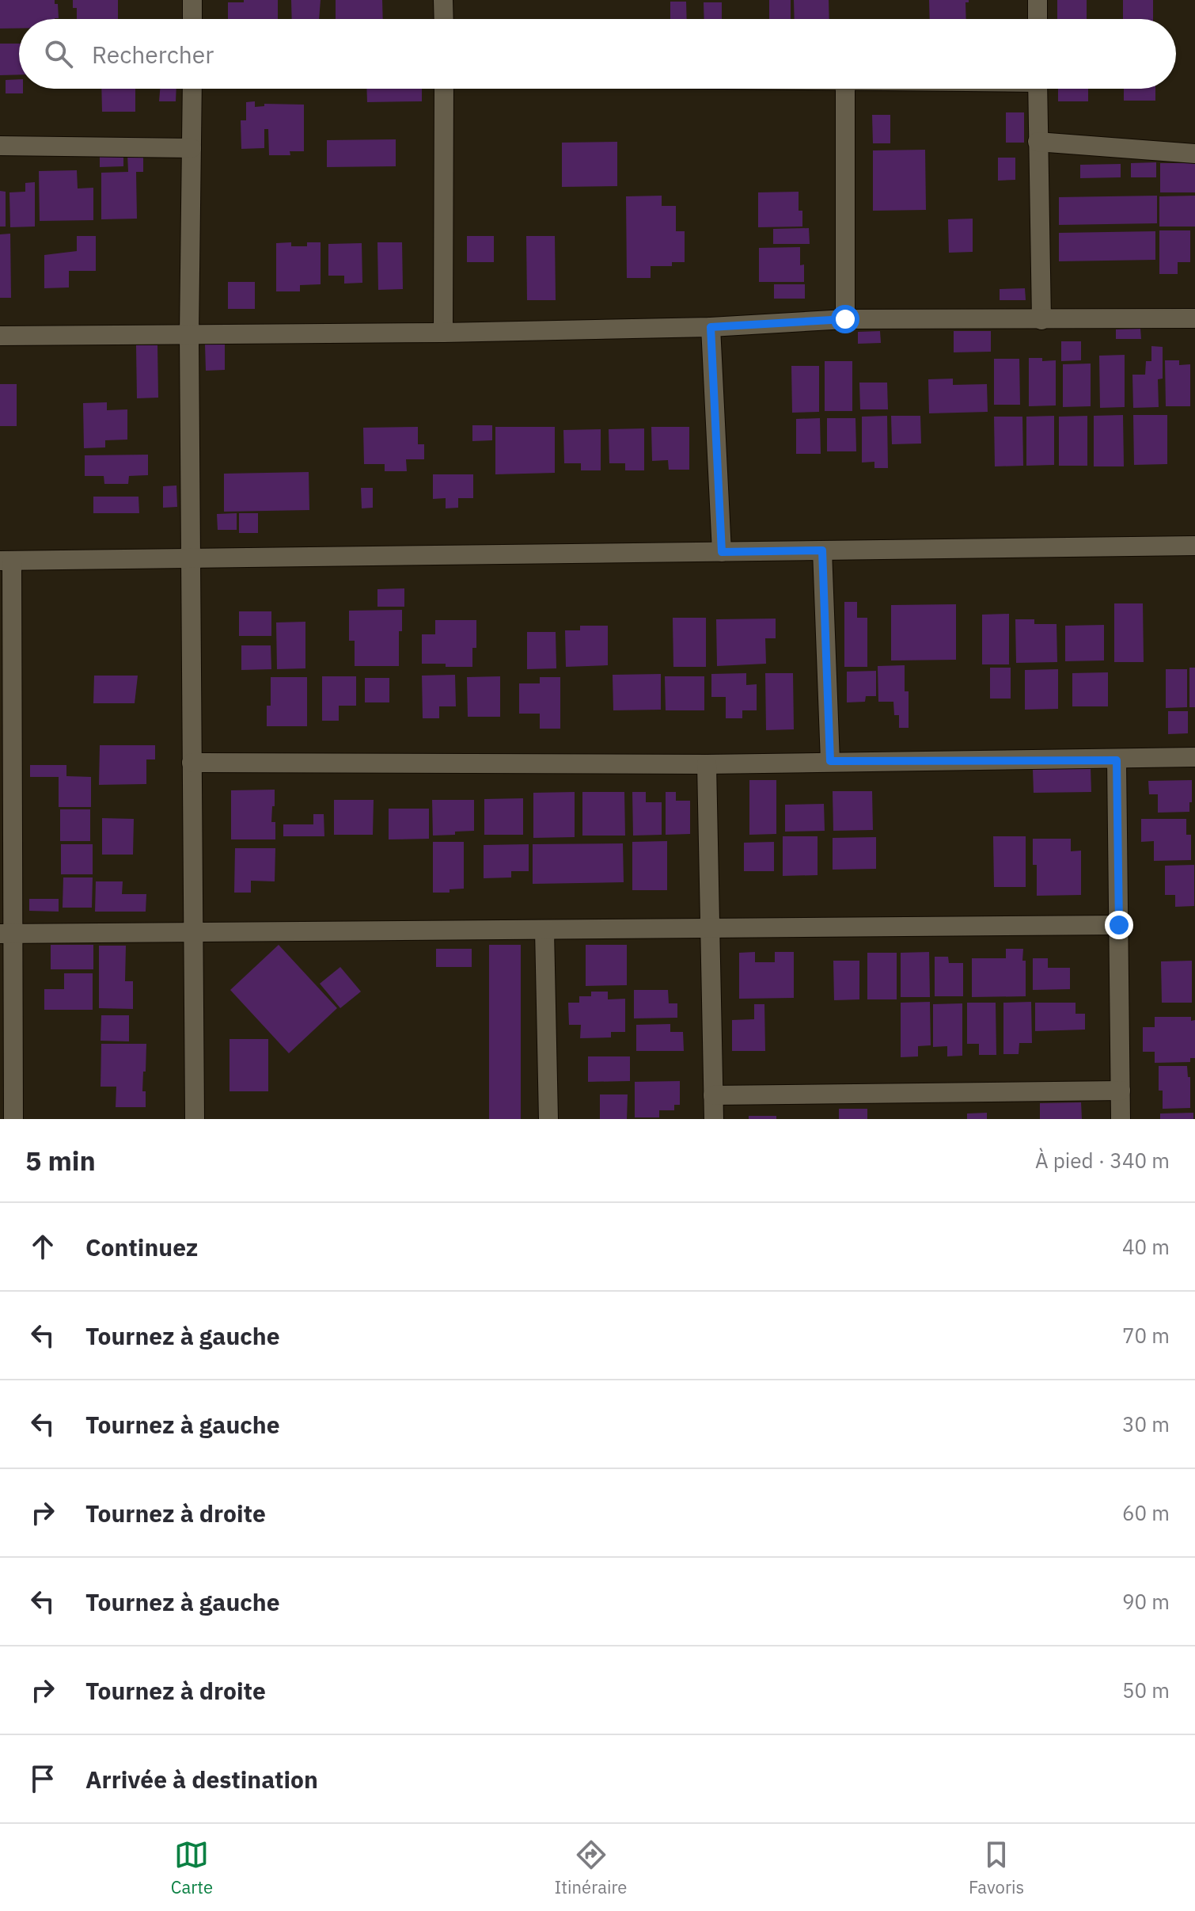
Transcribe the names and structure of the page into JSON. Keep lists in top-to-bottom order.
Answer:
{
  "page": {
    "search": "Rechercher",
    "heading": ["5 min", "À pied · 340 m"],
    "list": [
      ["Continuez", "40 m"],
      ["Tournez à gauche", "70 m"],
      ["Tournez à gauche", "30 m"],
      ["Tournez à droite", "60 m"],
      ["Tournez à gauche", "90 m"],
      ["Tournez à droite", "50 m"],
      "Arrivée à destination"
    ],
    "nav": ["Carte", "Itinéraire", "Favoris"]
  }
}
